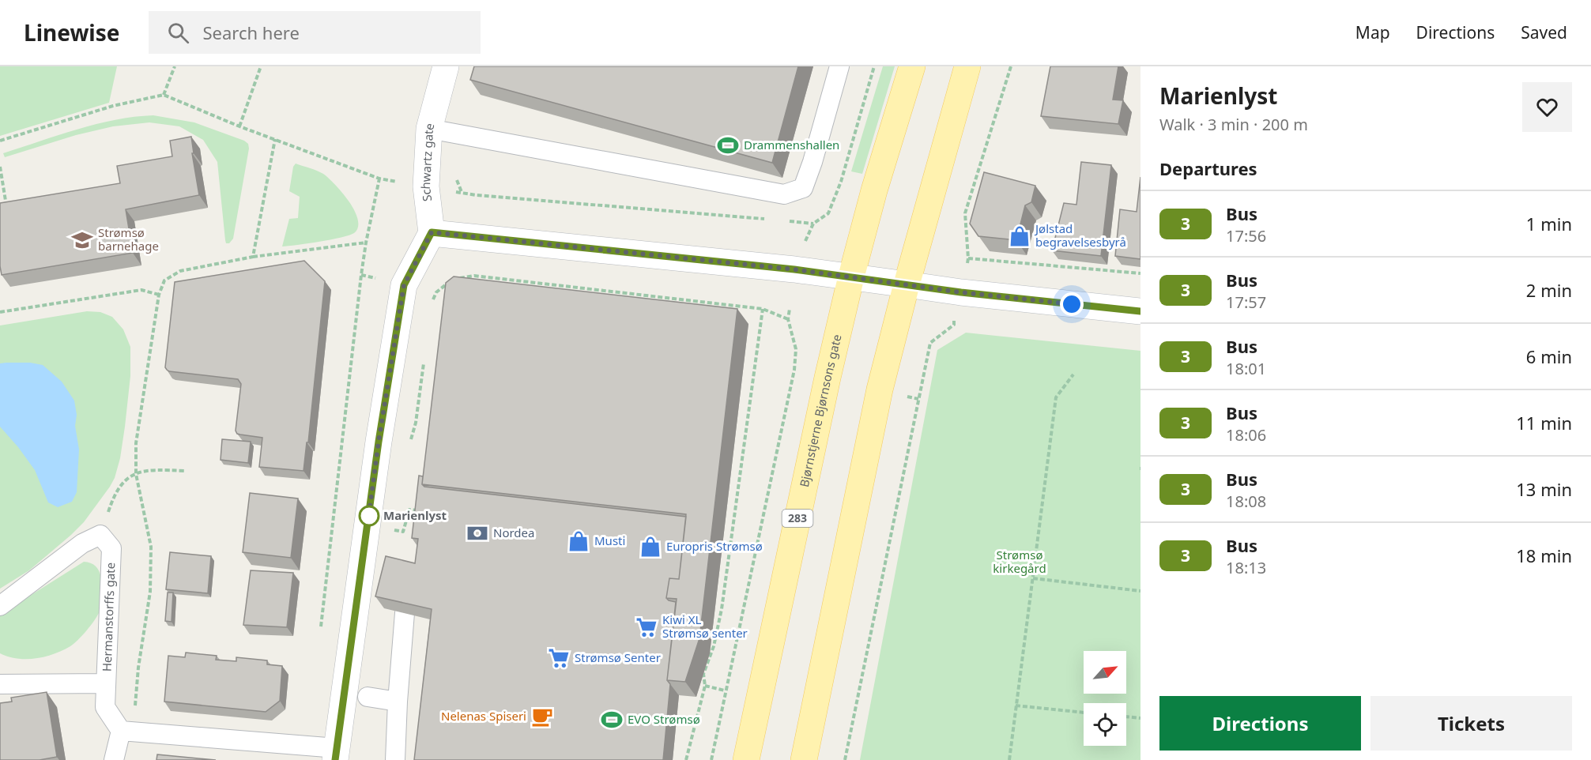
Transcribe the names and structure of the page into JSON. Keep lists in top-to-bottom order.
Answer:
{
  "streets": {
    "main road": ["Bjørnstjerne Bjørnsons gate", "283"],
    "street": ["Schwartz gate"],
    "lane": ["Hermanstorffs gate"]
  },
  "parks": ["Strømsø kirkegård"],
  "places": {
    "sports": ["Drammenshallen", "EVO Strømsø"],
    "shop": ["Jølstad begravelsesbyrå", "Musti", "Europris Strømsø"],
    "school or university": ["Strømsø barnehage"],
    "other": ["Marienlyst"],
    "bank": ["Nordea"],
    "supermarket": ["Kiwi XL Strømsø senter", "Strømsø Senter"],
    "cafe": ["Nelenas Spiseri"]
  },
  "lines": ["bus line 3"],
  "north": "top right",
  "page": {
    "header": "Linewise",
    "search": "Search here",
    "nav": ["Map", "Directions", "Saved"],
    "heading": [
      ["Marienlyst", "Walk · 3 min · 200 m"],
      "Departures"
    ],
    "list": [
      {
        "mark": "3",
        "name": "Bus",
        "note": "17:56",
        "value": "1 min"
      },
      {
        "mark": "3",
        "name": "Bus",
        "note": "17:57",
        "value": "2 min"
      },
      {
        "mark": "3",
        "name": "Bus",
        "note": "18:01",
        "value": "6 min"
      },
      {
        "mark": "3",
        "name": "Bus",
        "note": "18:06",
        "value": "11 min"
      },
      {
        "mark": "3",
        "name": "Bus",
        "note": "18:08",
        "value": "13 min"
      },
      {
        "mark": "3",
        "name": "Bus",
        "note": "18:13",
        "value": "18 min"
      }
    ],
    "buttons": ["Directions", "Tickets"]
  }
}
